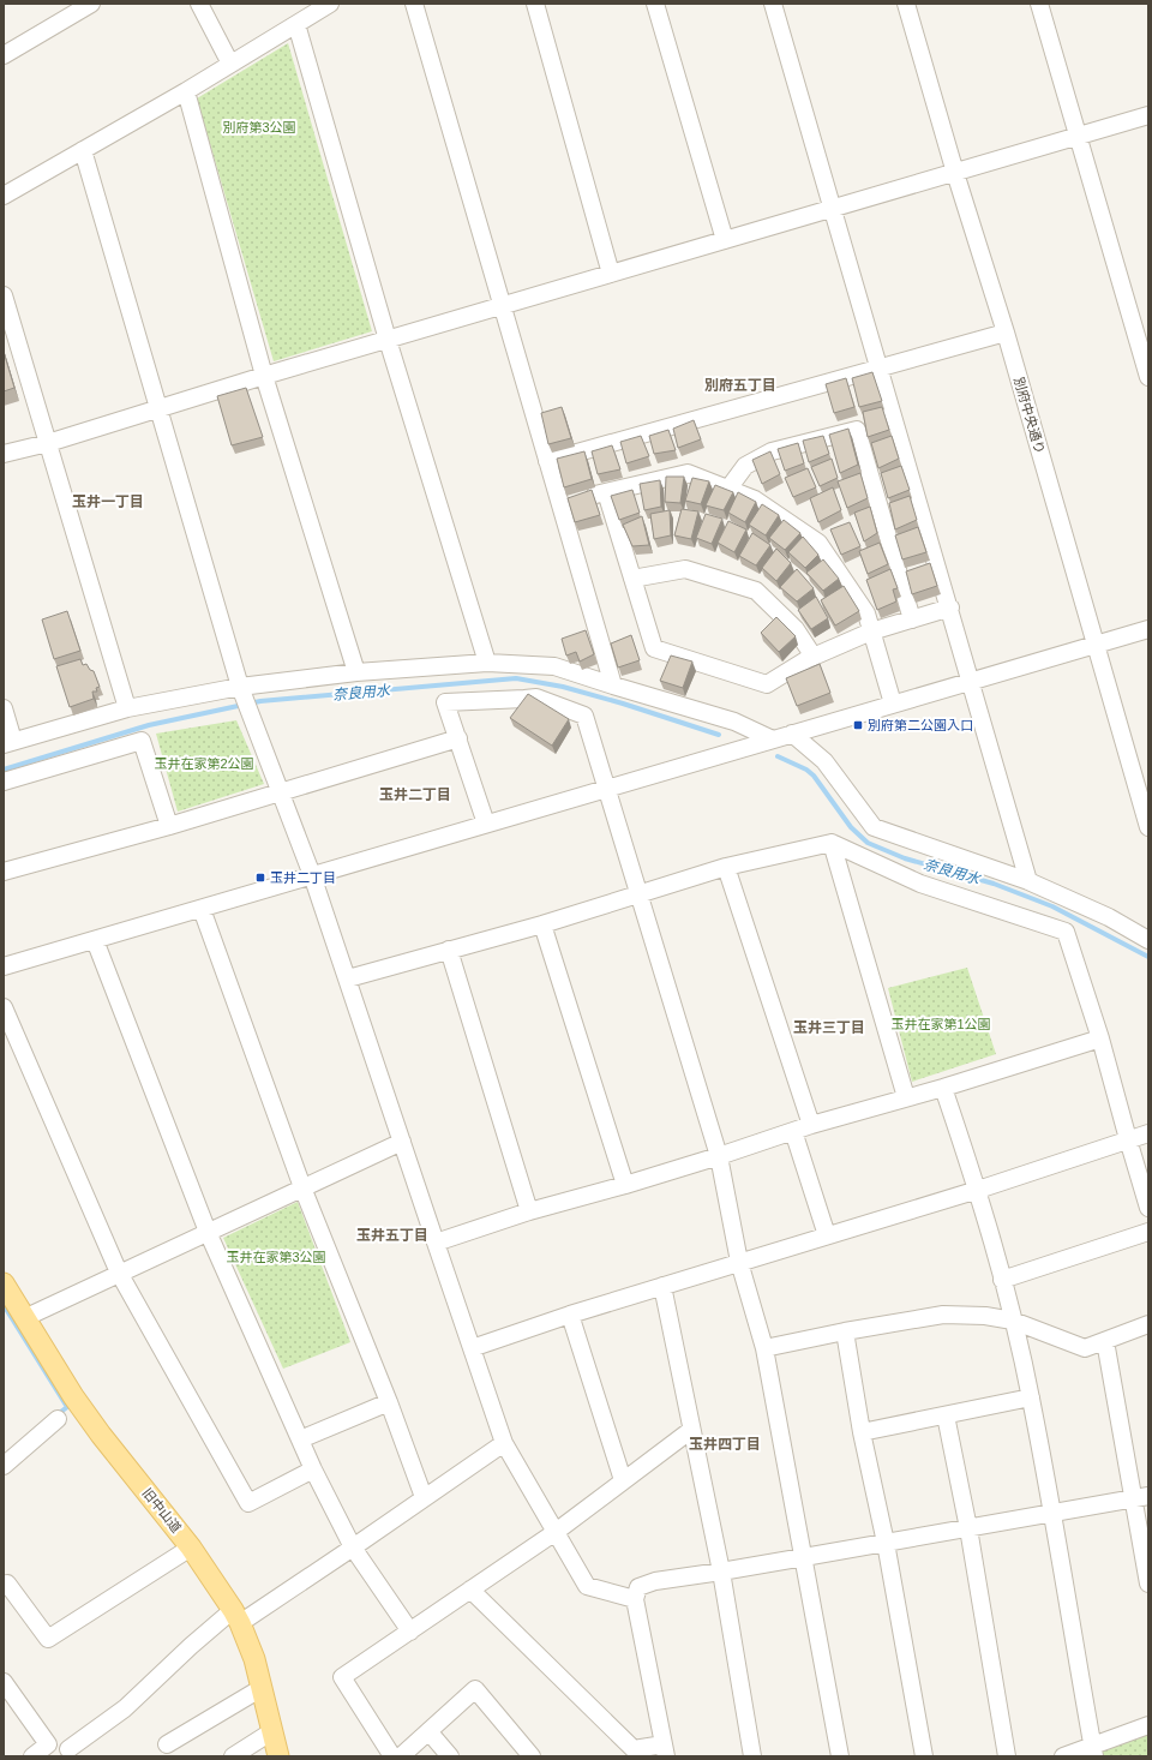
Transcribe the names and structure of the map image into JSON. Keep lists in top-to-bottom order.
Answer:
{
  "streets": {
    "main road": ["旧中山道"],
    "street": ["別府中央通り"]
  },
  "districts": [
    "別府五丁目",
    "玉井一丁目",
    "玉井二丁目",
    "玉井三丁目",
    "玉井五丁目",
    "玉井四丁目"
  ],
  "water": ["奈良用水"],
  "parks": [
    "別府第3公園",
    "玉井在家第2公園",
    "玉井在家第1公園",
    "玉井在家第3公園"
  ],
  "places": {
    "transit": ["別府第二公園入口", "玉井二丁目"]
  }
}
